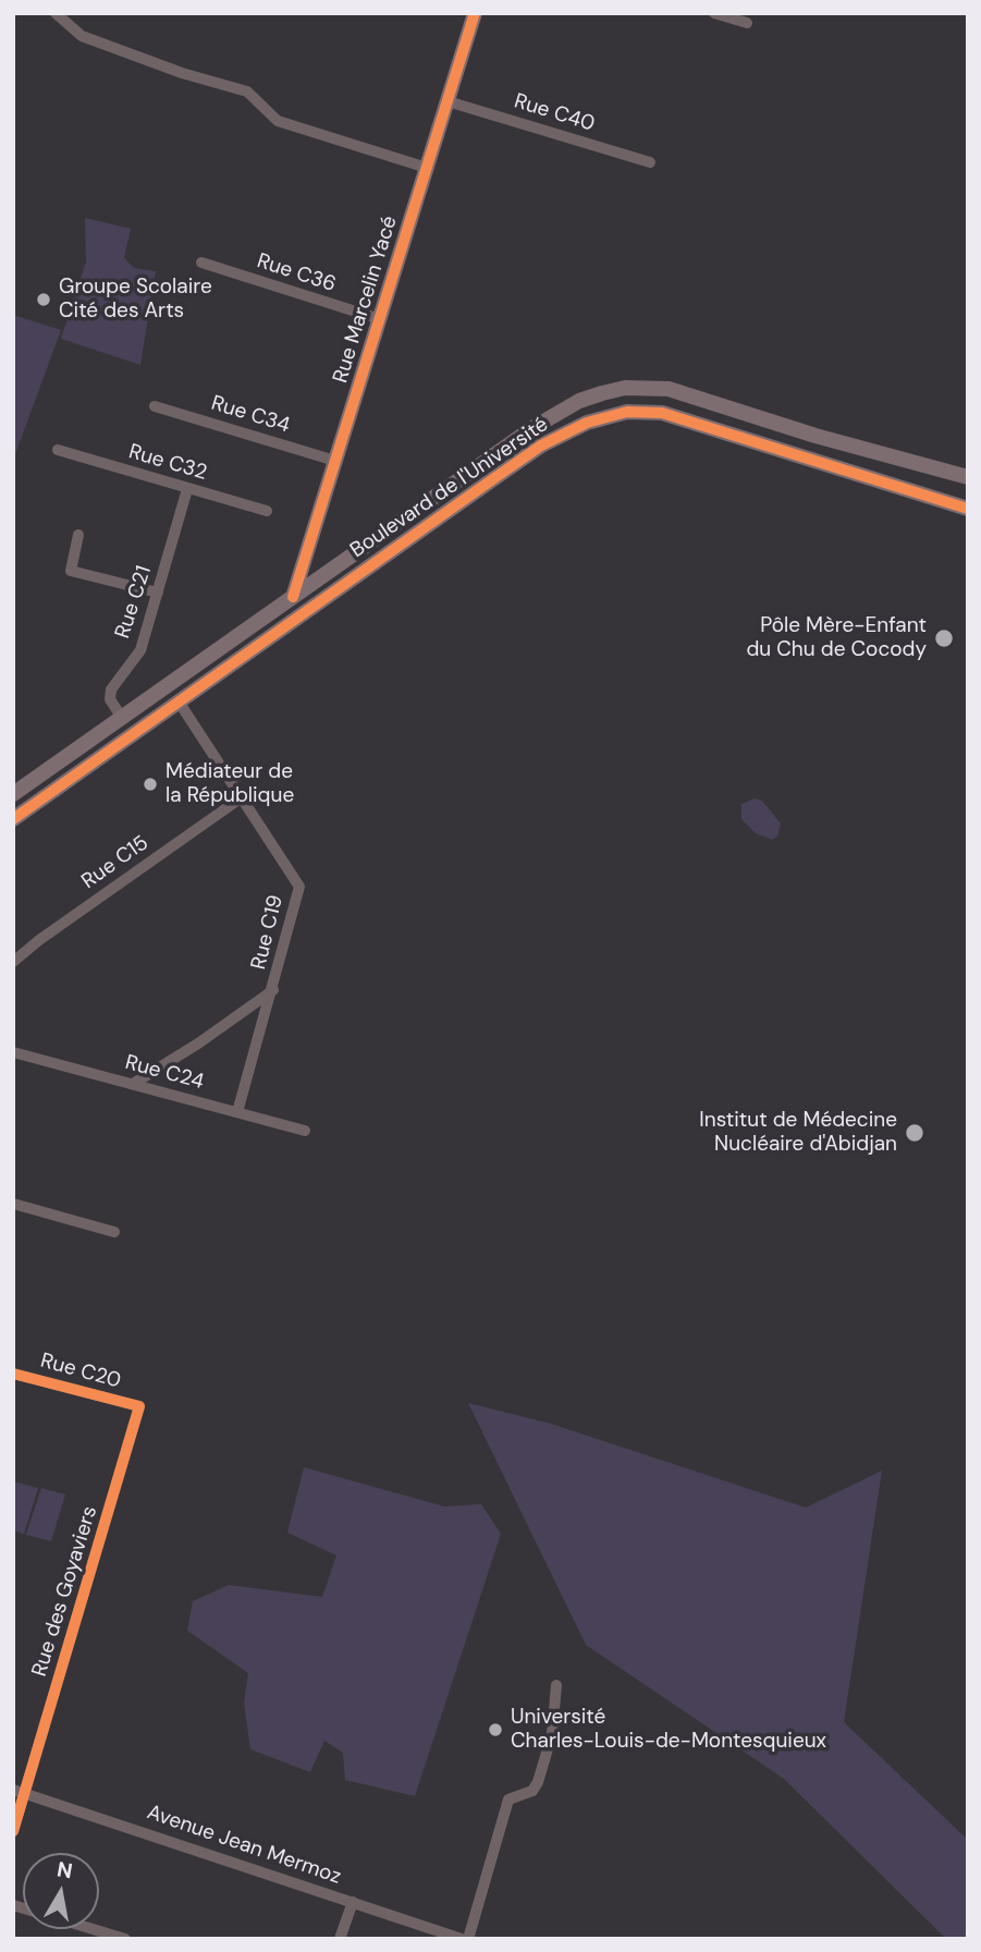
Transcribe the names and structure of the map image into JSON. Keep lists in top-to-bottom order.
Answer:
{
  "streets": {
    "street": [
      "Rue C40",
      "Rue C36",
      "Rue Marcelin Yacé",
      "Rue C34",
      "Rue C32",
      "Boulevard de l'Université",
      "Rue C21",
      "Rue C15",
      "Rue C19",
      "Rue C24",
      "Rue C20",
      "Rue des Goyaviers",
      "Avenue Jean Mermoz"
    ]
  },
  "crossings": [
    ["Rue C40", "Rue Marcelin Yacé"],
    ["Rue C36", "Rue Marcelin Yacé"],
    ["Rue Marcelin Yacé", "Rue C34"],
    ["Rue Marcelin Yacé", "Boulevard de l'Université"],
    ["Rue C32", "Rue C21"],
    ["Boulevard de l'Université", "Rue C21"],
    ["Boulevard de l'Université", "Rue C19"],
    ["Rue C15", "Rue C19"],
    ["Rue C19", "Rue C24"],
    ["Rue C20", "Rue des Goyaviers"],
    ["Rue des Goyaviers", "Avenue Jean Mermoz"]
  ],
  "places": [
    "Groupe Scolaire Cité des Arts",
    "Pôle Mère-Enfant du Chu de Cocody",
    "Médiateur de la République",
    "Institut de Médecine Nucléaire d'Abidjan",
    "Université Charles-Louis-de-Montesquieux"
  ],
  "north": "top"
}
